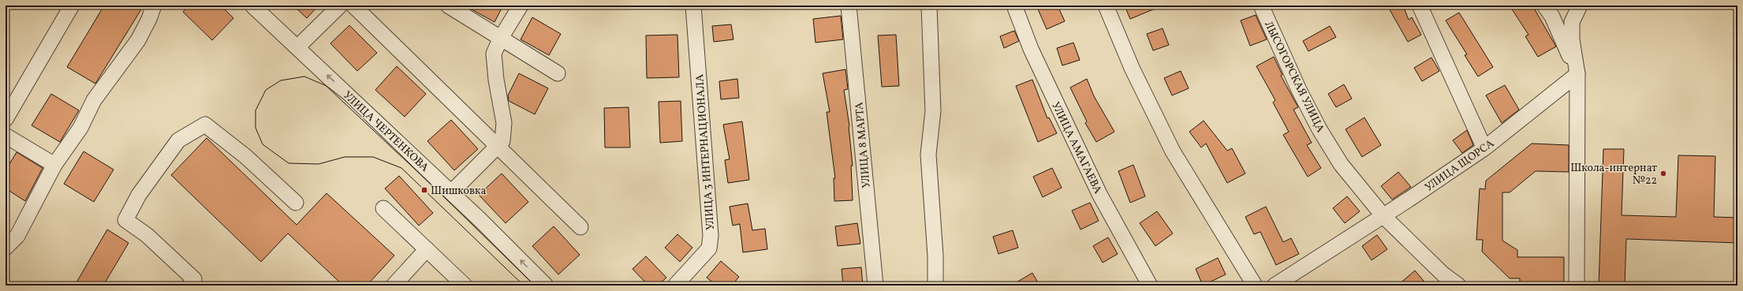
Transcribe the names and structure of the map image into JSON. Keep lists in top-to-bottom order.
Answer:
{
  "streets": {
    "street": [
      "ЛЫСОГОРСКАЯ УЛИЦА",
      "УЛИЦА ЧЕРТЕНКОВА",
      "УЛИЦА 8 МАРТА",
      "УЛИЦА АМАГАЕВА",
      "УЛИЦА 3 ИНТЕРНАЦИОНАЛА",
      "УЛИЦА ЩОРСА"
    ]
  },
  "crossings": [
    ["ЛЫСОГОРСКАЯ УЛИЦА", "УЛИЦА ЩОРСА"]
  ],
  "places": {
    "other": ["Школа-интернат №22"],
    "transit": ["Шишковка"]
  }
}
